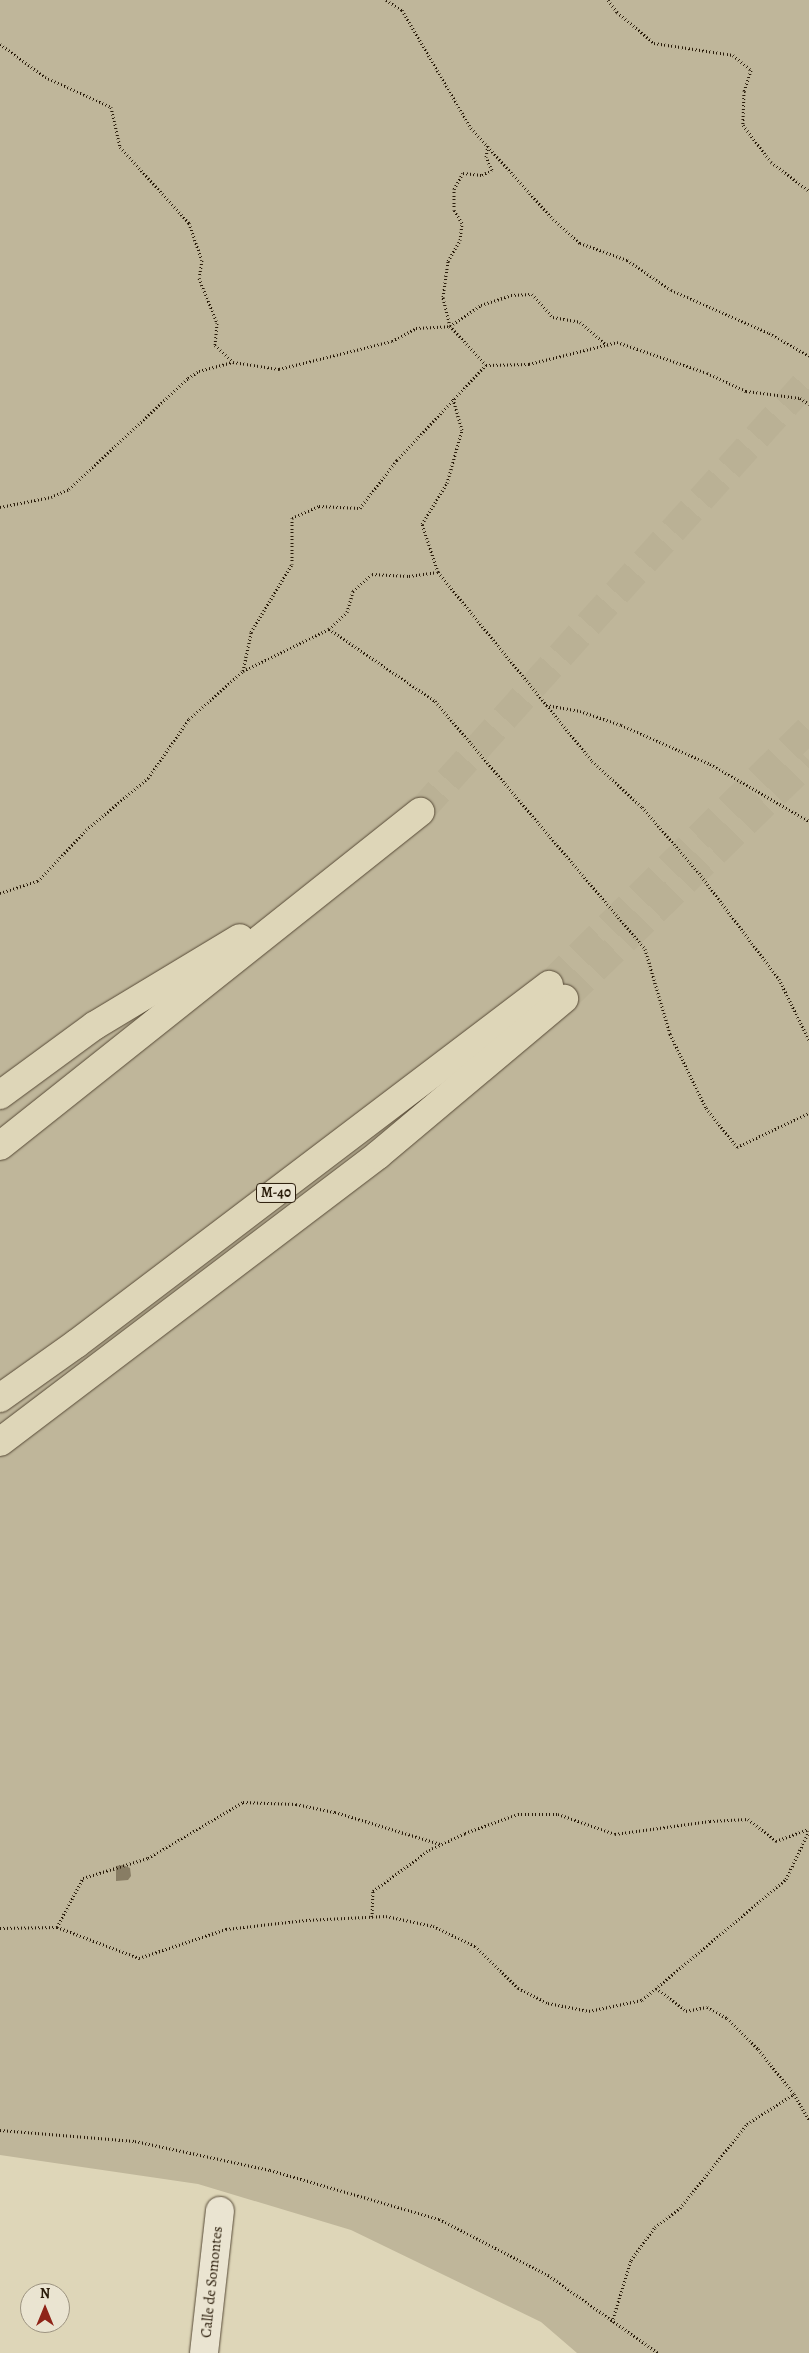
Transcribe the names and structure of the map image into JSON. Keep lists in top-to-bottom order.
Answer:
{
  "streets": {
    "highway": ["M-40"],
    "street": ["Calle de Somontes"]
  },
  "north": "top"
}
